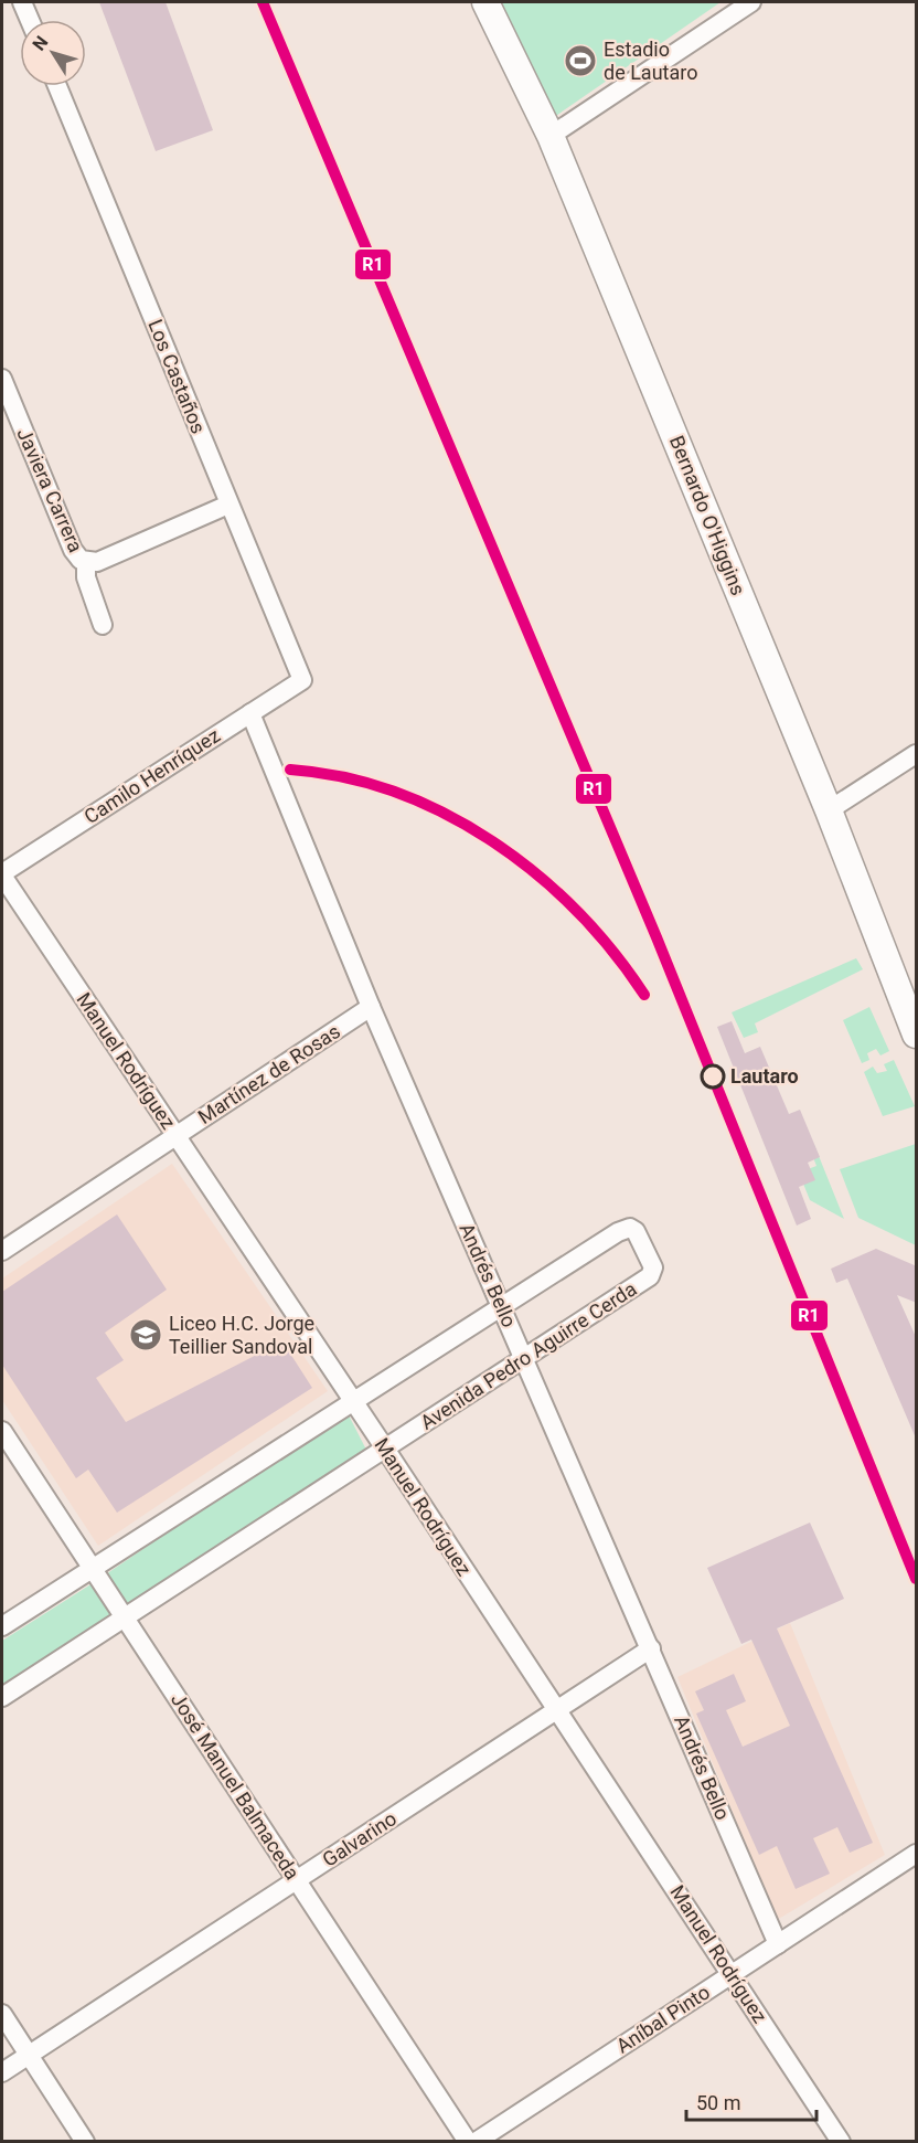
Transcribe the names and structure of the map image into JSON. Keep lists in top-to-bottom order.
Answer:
{
  "streets": {
    "main road": ["Bernardo O'Higgins"],
    "street": [
      "Los Castaños",
      "Javiera Carrera",
      "Camilo Henríquez",
      "Manuel Rodríguez",
      "Martínez de Rosas",
      "Andrés Bello",
      "Avenida Pedro Aguirre Cerda",
      "José Manuel Balmaceda",
      "Galvarino",
      "Aníbal Pinto"
    ]
  },
  "crossings": [
    ["Los Castaños", "Javiera Carrera"],
    ["Los Castaños", "Camilo Henríquez"],
    ["Camilo Henríquez", "Manuel Rodríguez"],
    ["Camilo Henríquez", "Andrés Bello"],
    ["Manuel Rodríguez", "Martínez de Rosas"],
    ["Manuel Rodríguez", "Avenida Pedro Aguirre Cerda"],
    ["Manuel Rodríguez", "Galvarino"],
    ["Manuel Rodríguez", "Aníbal Pinto"],
    ["Martínez de Rosas", "Andrés Bello"],
    ["Andrés Bello", "Avenida Pedro Aguirre Cerda"],
    ["Andrés Bello", "Galvarino"],
    ["Andrés Bello", "Aníbal Pinto"],
    ["Avenida Pedro Aguirre Cerda", "José Manuel Balmaceda"],
    ["José Manuel Balmaceda", "Galvarino"]
  ],
  "places": {
    "sports": ["Estadio de Lautaro"],
    "other": ["Lautaro"],
    "school or university": ["Liceo H.C. Jorge Teillier Sandoval"]
  },
  "lines": ["transit line R1"],
  "scale_bar": "50 m",
  "north": "top left"
}
